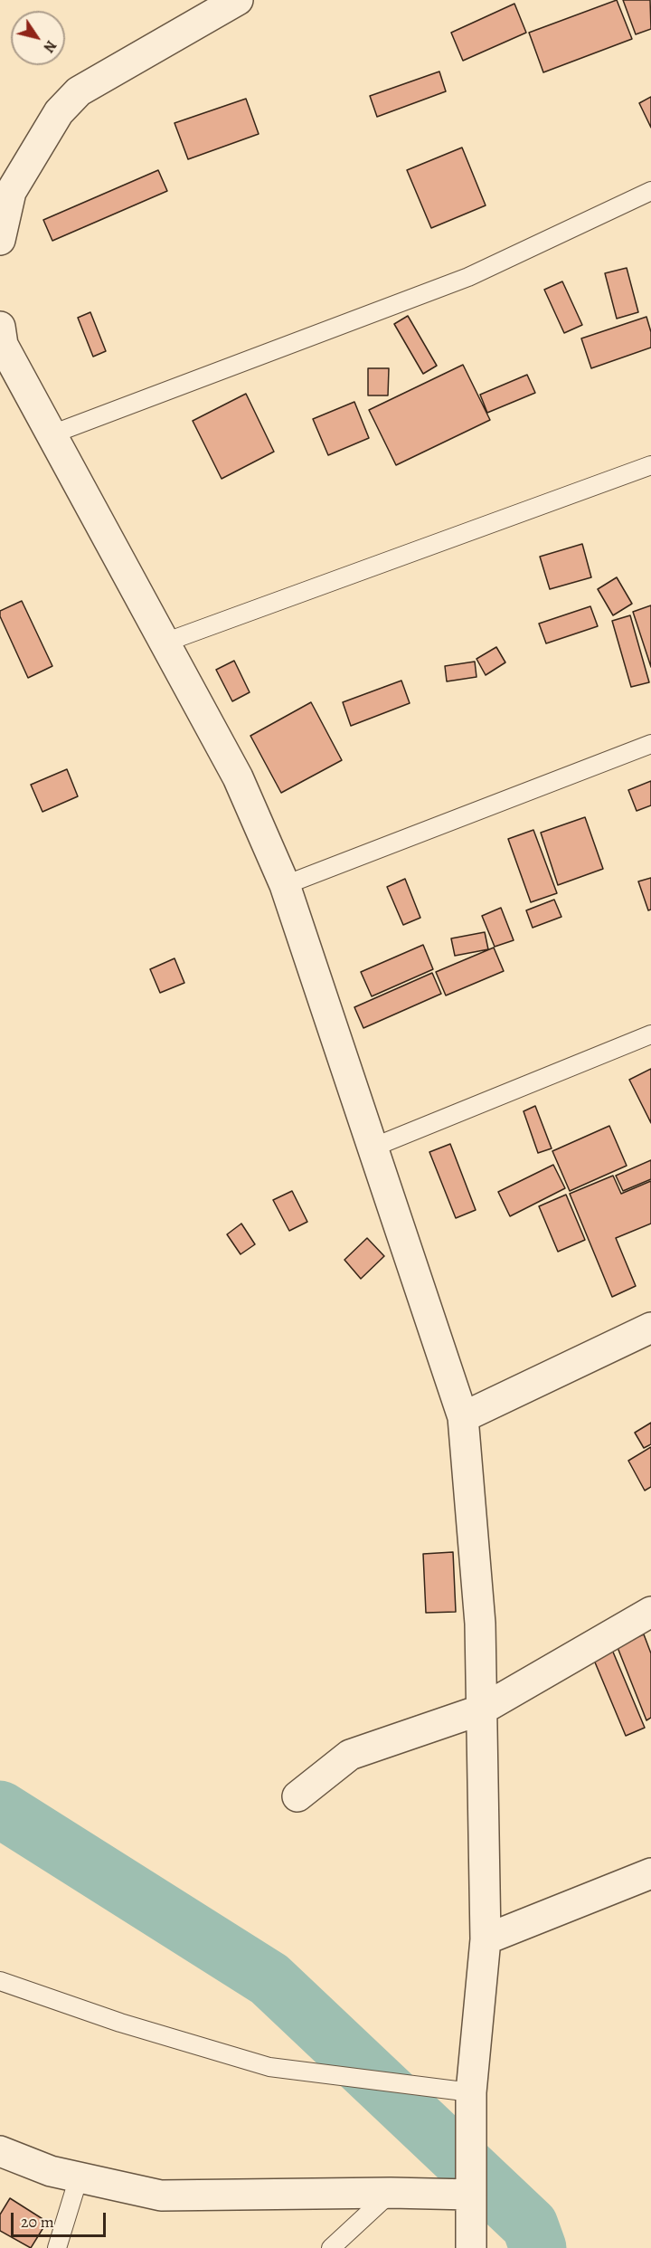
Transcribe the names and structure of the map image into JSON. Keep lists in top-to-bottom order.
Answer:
{
  "scale_bar": "20 m",
  "north": "bottom right"
}
